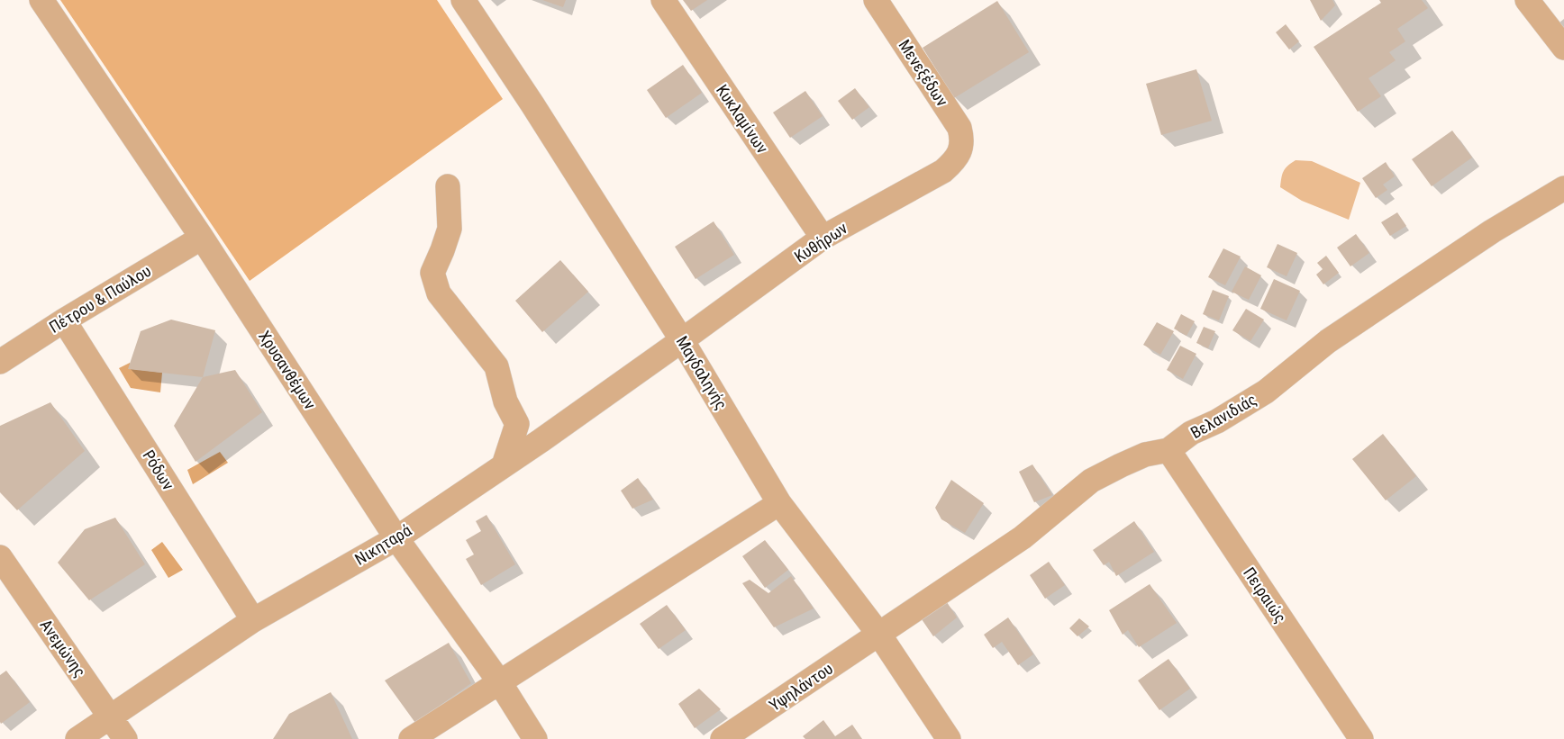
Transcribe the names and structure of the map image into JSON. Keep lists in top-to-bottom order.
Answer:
{
  "streets": {
    "street": [
      "Μενεξέδων",
      "Κυκλαμίνων",
      "Κυθήρων",
      "Πέτρου & Παύλου",
      "Χρυσανθέμων",
      "Μαγδαληνής",
      "Βελανιδιάς",
      "Ρόδων",
      "Νικηταρά",
      "Πειραιώς",
      "Ανεμώνης",
      "Υψηλάντου"
    ]
  },
  "crossings": [
    ["Μενεξέδων", "Κυθήρων"],
    ["Κυκλαμίνων", "Κυθήρων"],
    ["Κυθήρων", "Μαγδαληνής"],
    ["Κυθήρων", "Νικηταρά"],
    ["Πέτρου & Παύλου", "Χρυσανθέμων"],
    ["Πέτρου & Παύλου", "Ρόδων"],
    ["Χρυσανθέμων", "Νικηταρά"],
    ["Μαγδαληνής", "Βελανιδιάς"],
    ["Μαγδαληνής", "Νικηταρά"],
    ["Μαγδαληνής", "Υψηλάντου"],
    ["Βελανιδιάς", "Πειραιώς"],
    ["Βελανιδιάς", "Υψηλάντου"],
    ["Ρόδων", "Νικηταρά"],
    ["Νικηταρά", "Ανεμώνης"]
  ]
}
